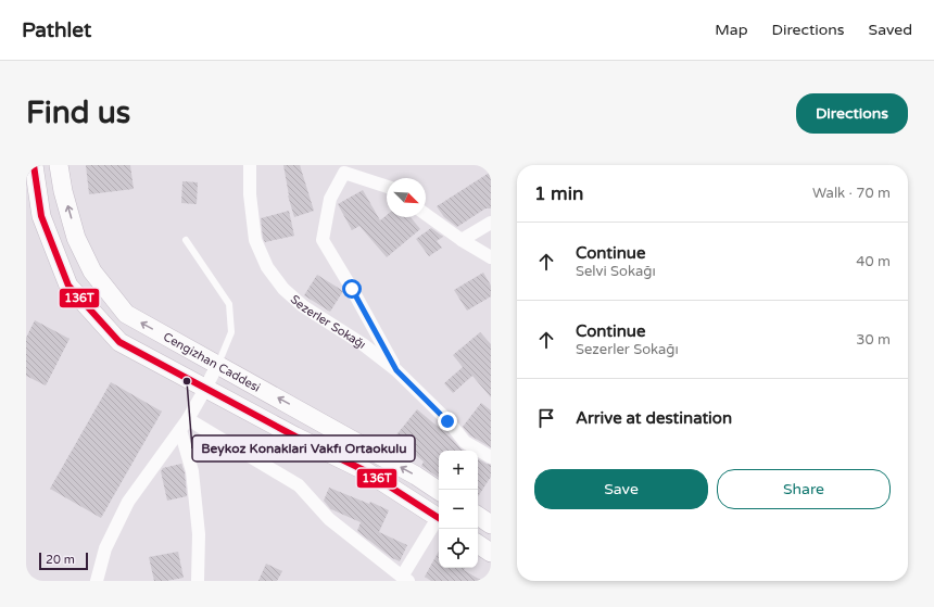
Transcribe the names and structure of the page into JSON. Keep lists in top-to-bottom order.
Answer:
{
  "streets": {
    "main road": ["Cengizhan Caddesi"],
    "street": ["Sezerler Sokağı"]
  },
  "places": ["Beykoz Konaklari Vakfı Ortaokulu"],
  "lines": ["transit line 136T"],
  "scale_bar": "20 m",
  "north": "bottom right",
  "page": {
    "header": "Pathlet",
    "nav": ["Map", "Directions", "Saved"],
    "buttons": [
      "Directions",
      ["Save", "Share"]
    ],
    "title": "Find us",
    "heading": ["1 min", "Walk · 70 m"],
    "list": [
      ["Continue", "Selvi Sokağı", "40 m"],
      ["Continue", "Sezerler Sokağı", "30 m"],
      "Arrive at destination"
    ],
    "map_buttons": ["+", "−"],
    "scale": "20 m"
  }
}
